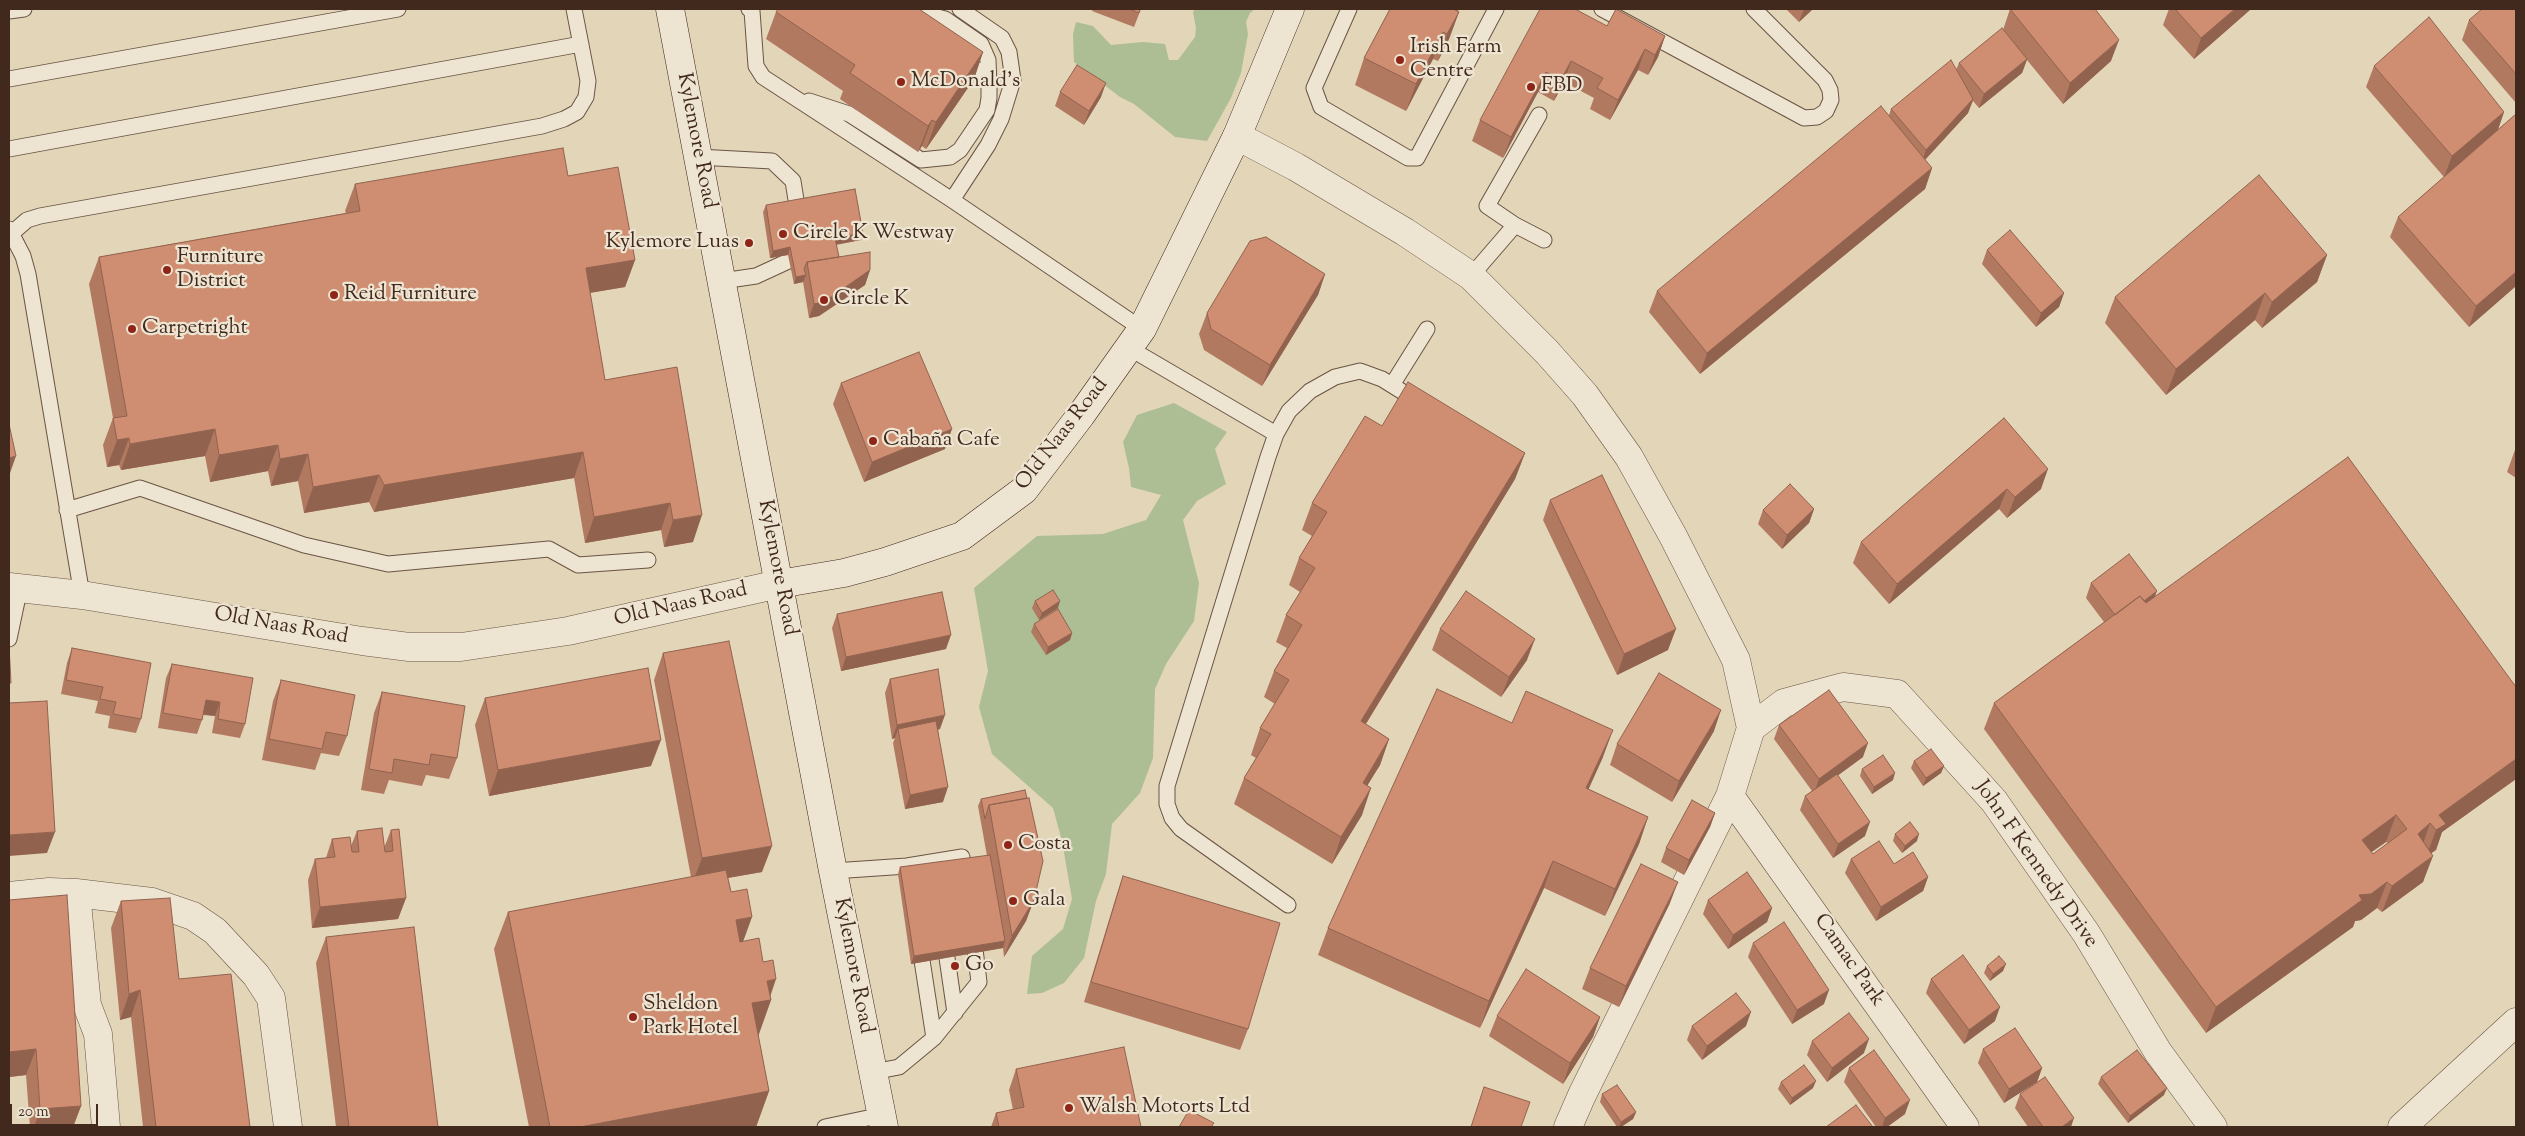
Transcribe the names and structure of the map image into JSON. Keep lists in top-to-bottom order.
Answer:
{
  "streets": {
    "street": [
      "Kylemore Road",
      "Old Naas Road",
      "John F Kennedy Drive",
      "Camac Park"
    ]
  },
  "crossings": [
    ["Kylemore Road", "Old Naas Road"]
  ],
  "places": [
    "Irish Farm Centre",
    "McDonald's",
    "FBD",
    "Circle K Westway",
    "Kylemore Luas",
    "Furniture District",
    "Reid Furniture",
    "Circle K",
    "Carpetright",
    "Cabaña Cafe",
    "Costa",
    "Gala",
    "Go",
    "Sheldon Park Hotel",
    "Walsh Motorts Ltd"
  ],
  "scale_bar": "20 m"
}
